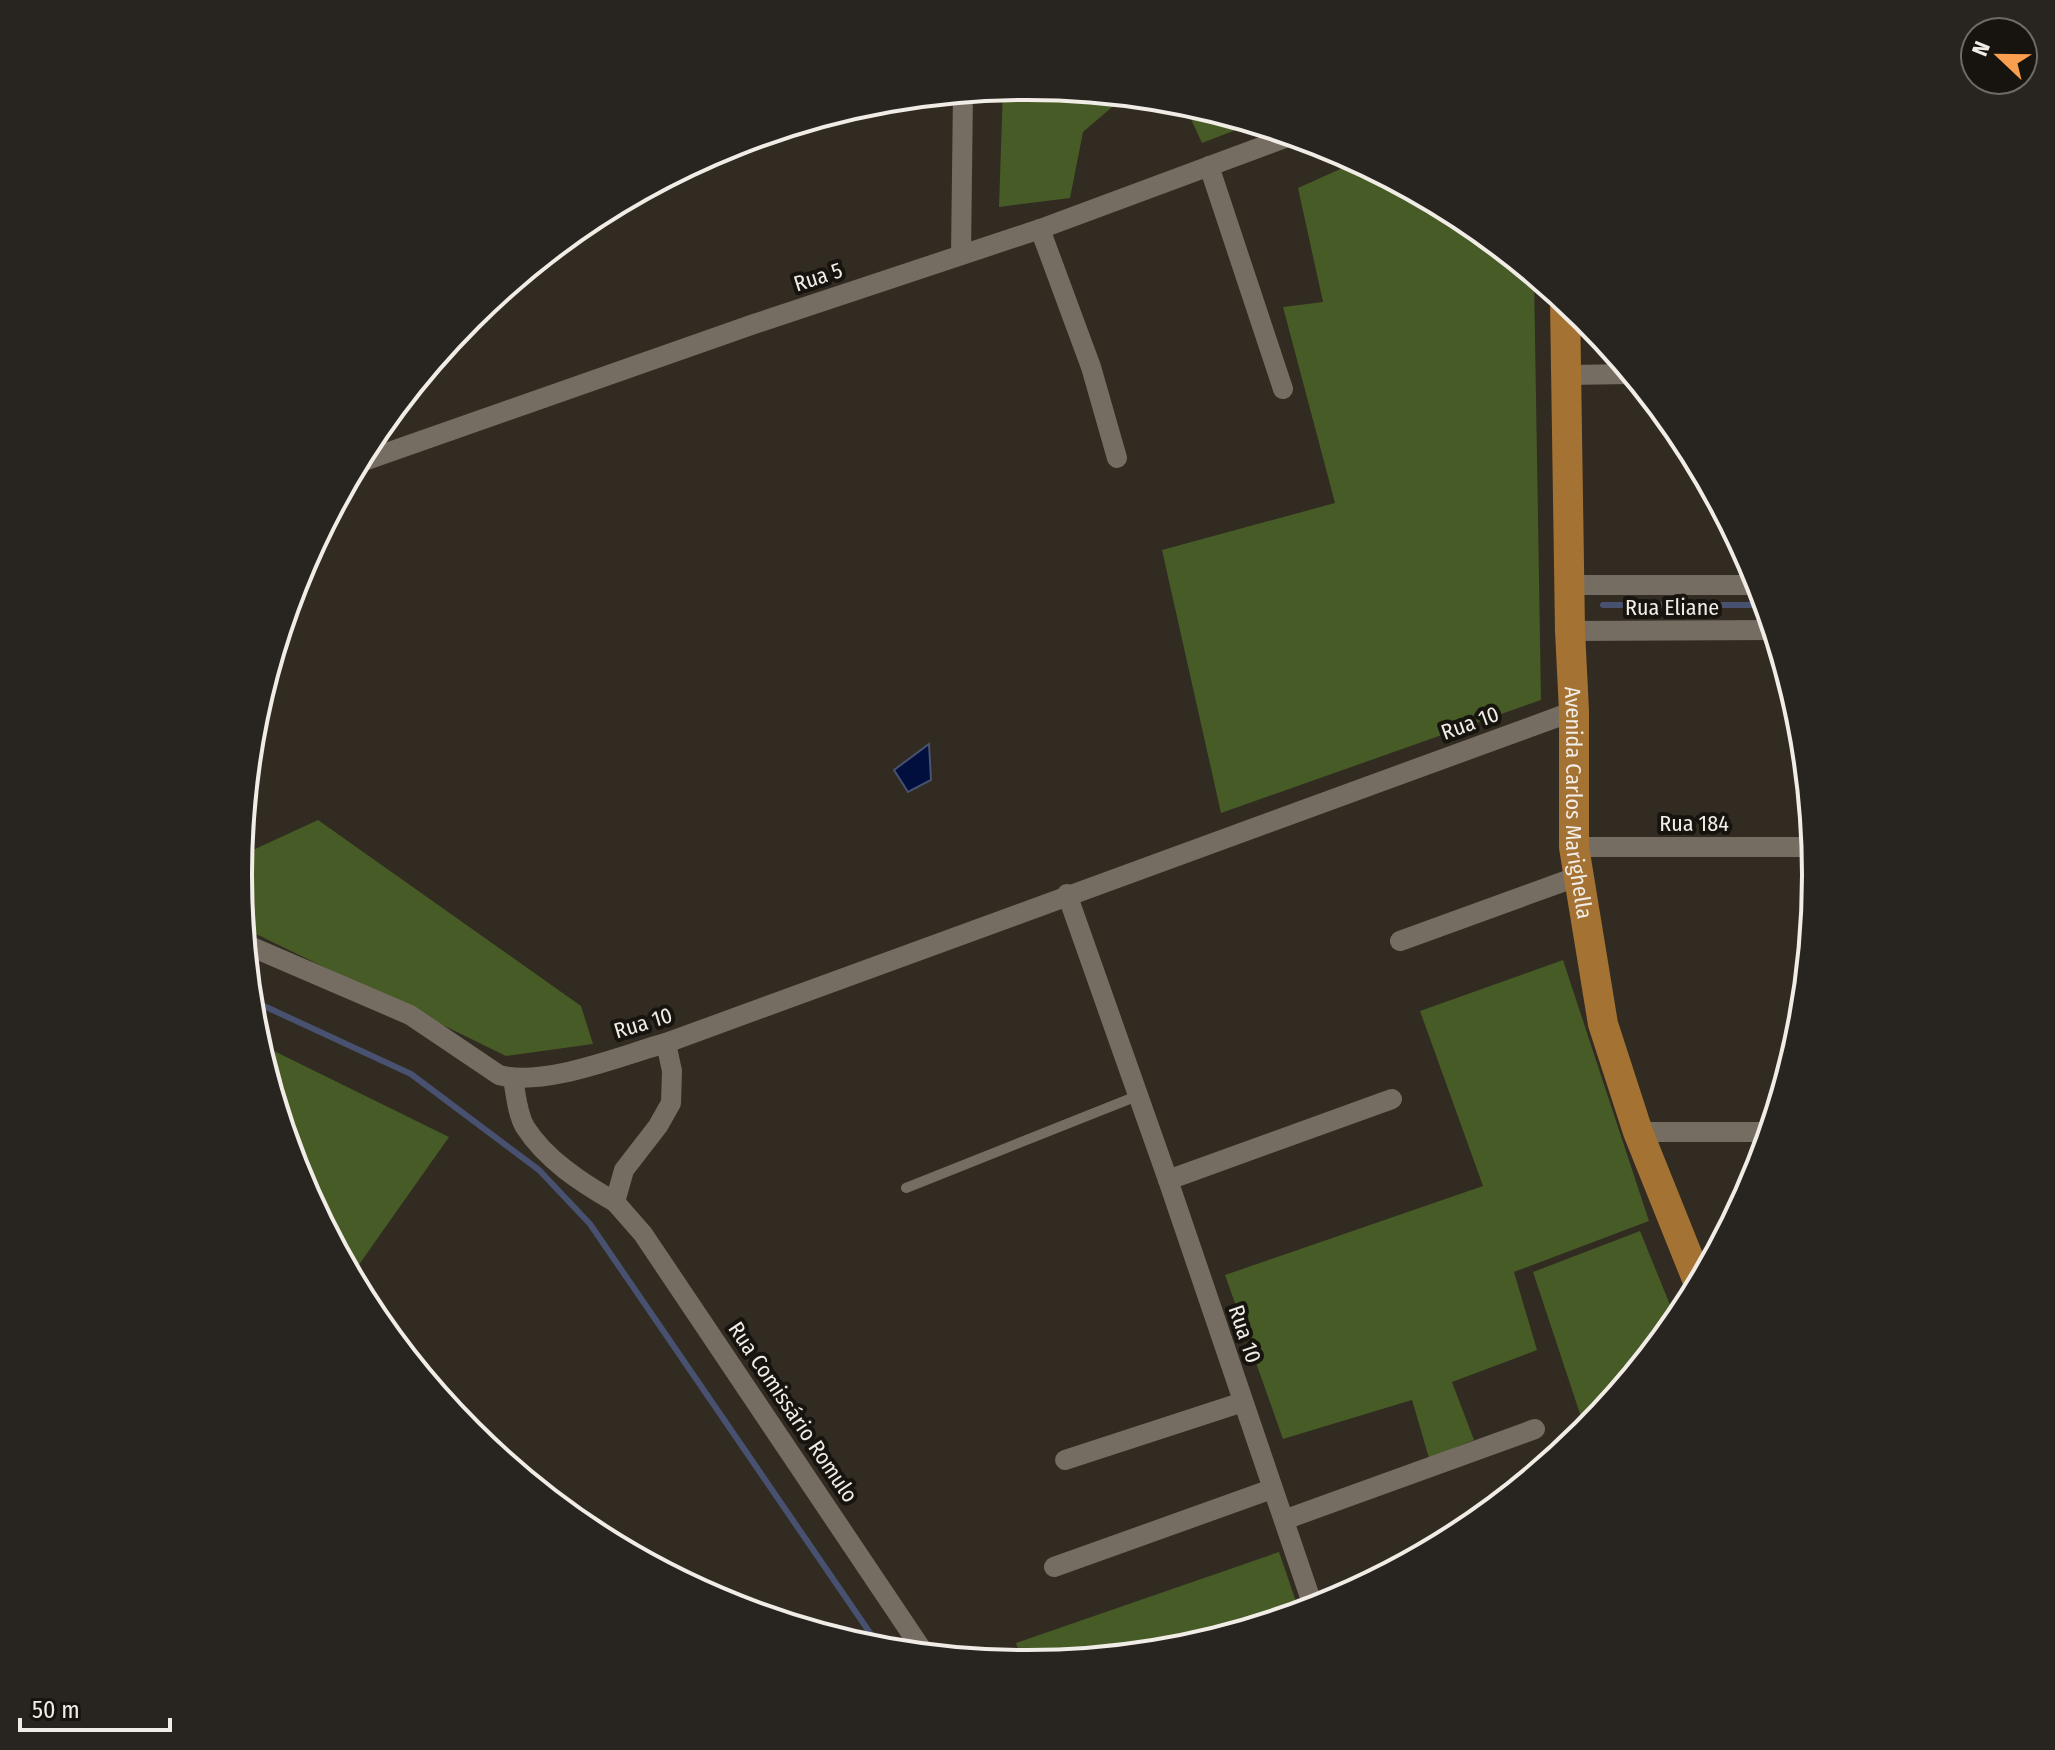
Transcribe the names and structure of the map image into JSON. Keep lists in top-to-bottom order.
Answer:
{
  "streets": {
    "main road": ["Avenida Carlos Marighella"],
    "street": [
      "Rua 5",
      "Rua Eliane",
      "Rua 10",
      "Rua 184",
      "Rua Comissário Romulo"
    ]
  },
  "crossings": [
    ["Rua Eliane", "Avenida Carlos Marighella"],
    ["Rua 10", "Avenida Carlos Marighella"],
    ["Rua 10", "Rua Comissário Romulo"],
    ["Avenida Carlos Marighella", "Rua 184"]
  ],
  "scale_bar": "50 m",
  "north": "left"
}
